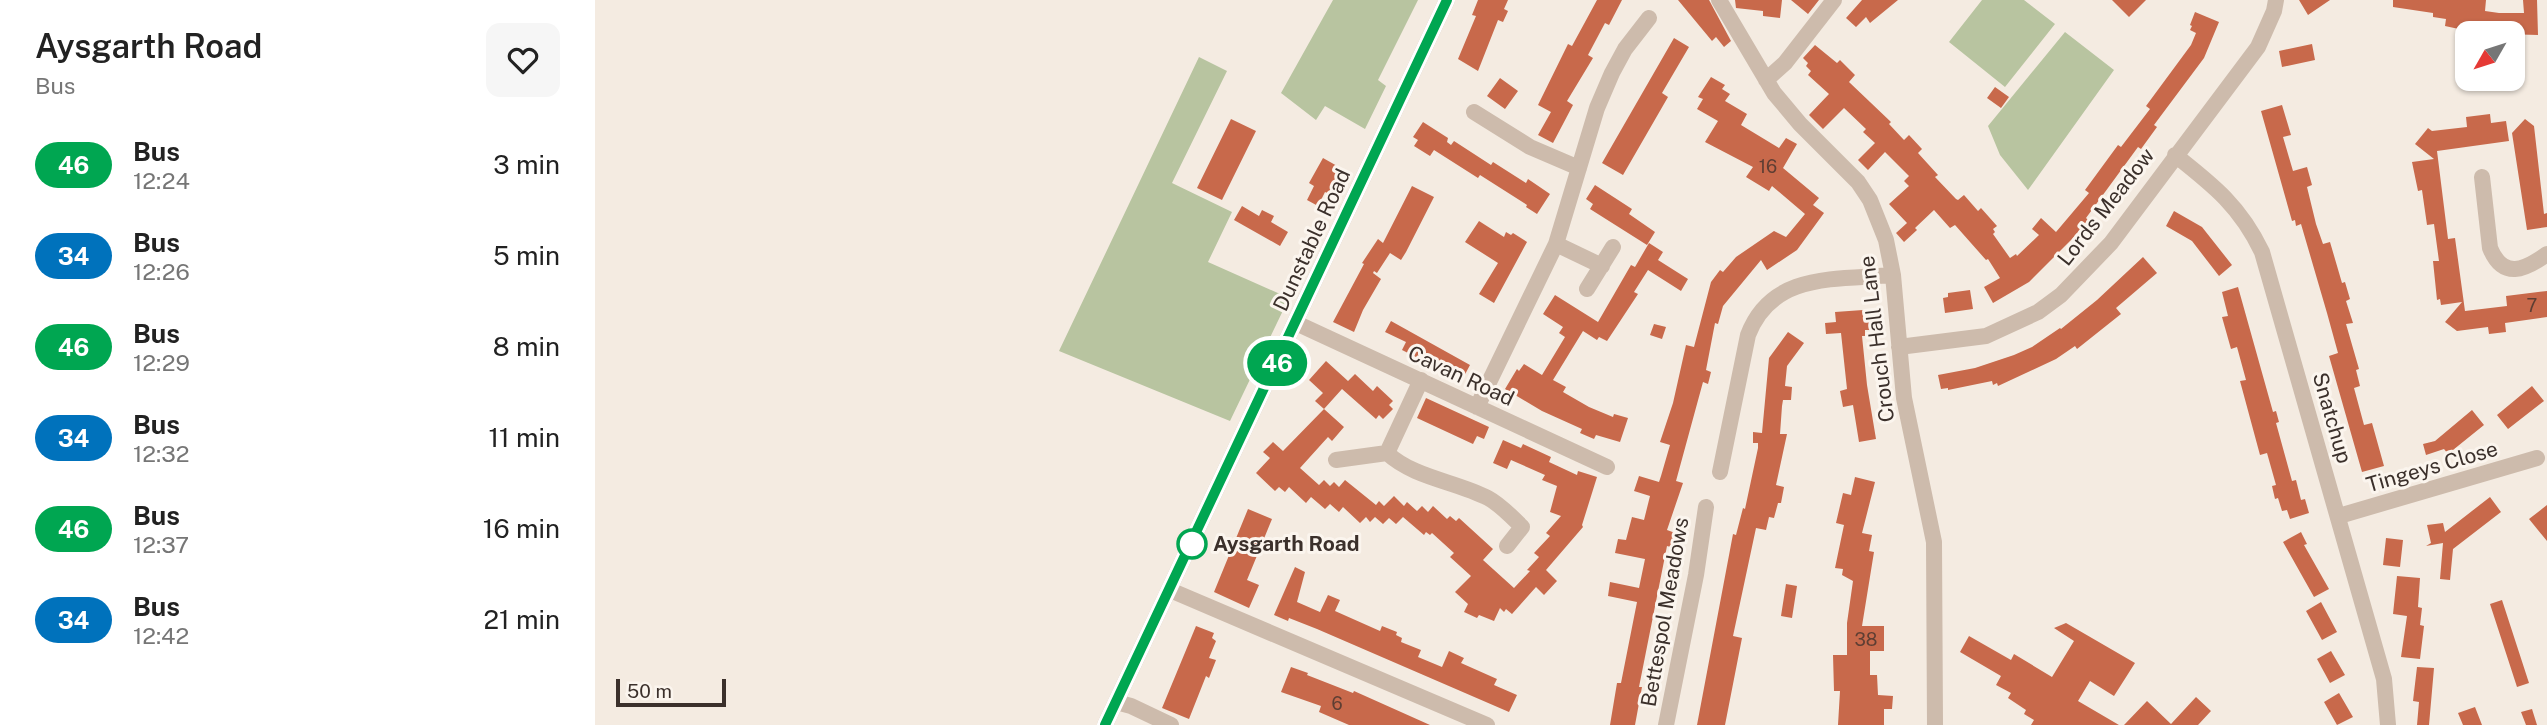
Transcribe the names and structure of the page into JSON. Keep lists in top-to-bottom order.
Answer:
{
  "streets": {
    "street": [
      "Lords Meadow",
      "Dunstable Road",
      "Crouch Hall Lane",
      "Cavan Road",
      "Snatchup",
      "Tingeys Close",
      "Bettespol Meadows"
    ]
  },
  "crossings": [
    ["Lords Meadow", "Crouch Hall Lane"],
    ["Lords Meadow", "Snatchup"],
    ["Dunstable Road", "Cavan Road"],
    ["Snatchup", "Tingeys Close"]
  ],
  "places": ["Aysgarth Road"],
  "lines": ["bus line 46"],
  "house_numbers": [
    "16",
    "7",
    "38",
    "6"
  ],
  "scale_bar": "50 m",
  "north": "bottom left",
  "page": {
    "heading": ["Aysgarth Road", "Bus"],
    "on_map": "46",
    "list": [
      {
        "mark": "46",
        "name": "Bus",
        "note": "12:24",
        "value": "3 min"
      },
      {
        "mark": "34",
        "name": "Bus",
        "note": "12:26",
        "value": "5 min"
      },
      {
        "mark": "46",
        "name": "Bus",
        "note": "12:29",
        "value": "8 min"
      },
      {
        "mark": "34",
        "name": "Bus",
        "note": "12:32",
        "value": "11 min"
      },
      {
        "mark": "46",
        "name": "Bus",
        "note": "12:37",
        "value": "16 min"
      },
      {
        "mark": "34",
        "name": "Bus",
        "note": "12:42",
        "value": "21 min"
      }
    ],
    "scale": "50 m"
  }
}
